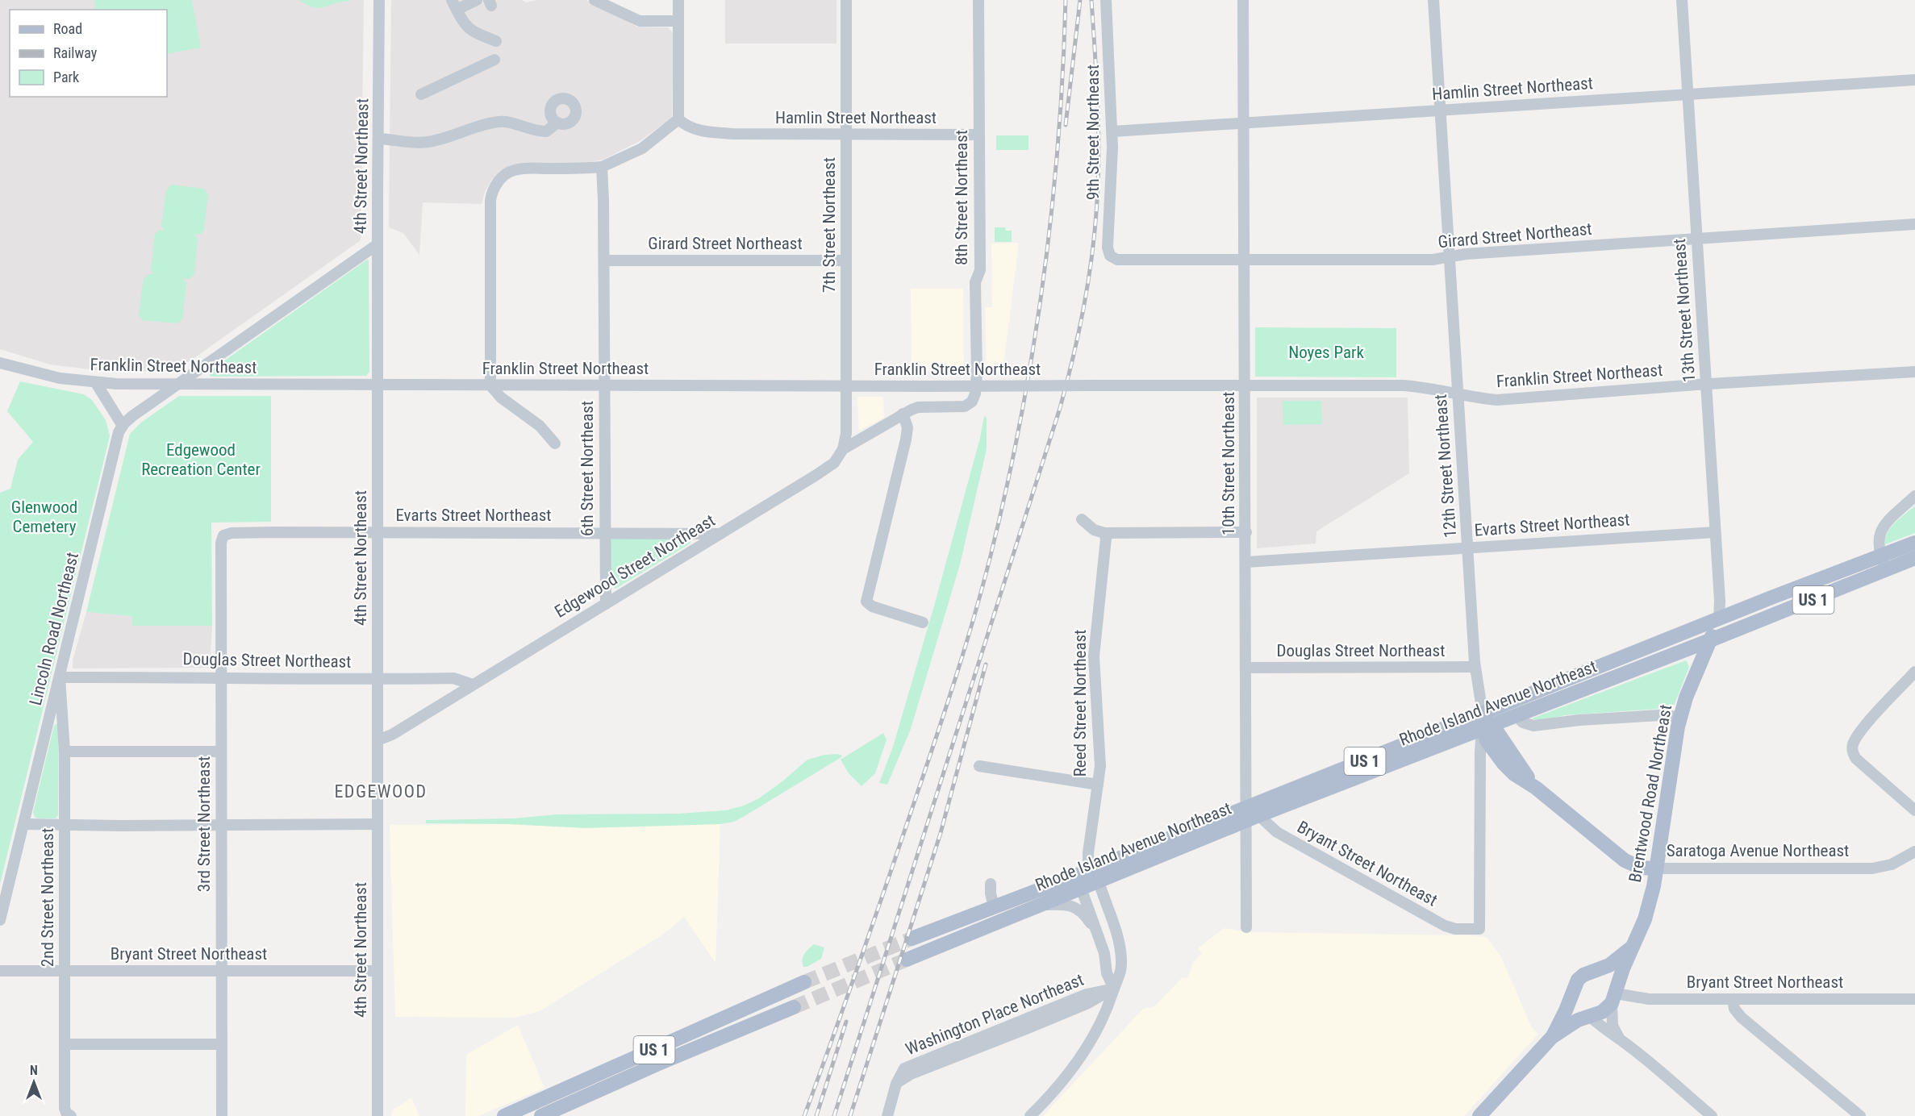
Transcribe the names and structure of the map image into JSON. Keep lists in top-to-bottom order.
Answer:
{
  "streets": {
    "main road": [
      "US 1",
      "Rhode Island Avenue Northeast",
      "Brentwood Road Northeast",
      "Saratoga Avenue Northeast"
    ],
    "street": [
      "Hamlin Street Northeast",
      "9th Street Northeast",
      "4th Street Northeast",
      "8th Street Northeast",
      "7th Street Northeast",
      "Girard Street Northeast",
      "13th Street Northeast",
      "Franklin Street Northeast",
      "10th Street Northeast",
      "12th Street Northeast",
      "6th Street Northeast",
      "Evarts Street Northeast",
      "Edgewood Street Northeast",
      "Lincoln Road Northeast",
      "Douglas Street Northeast",
      "Reed Street Northeast",
      "3rd Street Northeast",
      "Bryant Street Northeast",
      "2nd Street Northeast",
      "Washington Place Northeast"
    ]
  },
  "crossings": [
    ["Hamlin Street Northeast", "9th Street Northeast"],
    ["Hamlin Street Northeast", "8th Street Northeast"],
    ["Hamlin Street Northeast", "7th Street Northeast"],
    ["Hamlin Street Northeast", "13th Street Northeast"],
    ["Hamlin Street Northeast", "10th Street Northeast"],
    ["Hamlin Street Northeast", "12th Street Northeast"],
    ["9th Street Northeast", "Girard Street Northeast"],
    ["4th Street Northeast", "Franklin Street Northeast"],
    ["4th Street Northeast", "Evarts Street Northeast"],
    ["4th Street Northeast", "Edgewood Street Northeast"],
    ["4th Street Northeast", "Douglas Street Northeast"],
    ["4th Street Northeast", "Bryant Street Northeast"],
    ["8th Street Northeast", "Edgewood Street Northeast"],
    ["7th Street Northeast", "Girard Street Northeast"],
    ["7th Street Northeast", "Franklin Street Northeast"],
    ["7th Street Northeast", "Edgewood Street Northeast"],
    ["Girard Street Northeast", "13th Street Northeast"],
    ["Girard Street Northeast", "10th Street Northeast"],
    ["Girard Street Northeast", "12th Street Northeast"],
    ["Girard Street Northeast", "6th Street Northeast"],
    ["13th Street Northeast", "Franklin Street Northeast"],
    ["13th Street Northeast", "Evarts Street Northeast"],
    ["13th Street Northeast", "Rhode Island Avenue Northeast"],
    ["13th Street Northeast", "Brentwood Road Northeast"],
    ["Franklin Street Northeast", "10th Street Northeast"],
    ["Franklin Street Northeast", "12th Street Northeast"],
    ["Franklin Street Northeast", "6th Street Northeast"],
    ["10th Street Northeast", "Evarts Street Northeast"],
    ["10th Street Northeast", "Douglas Street Northeast"],
    ["10th Street Northeast", "Rhode Island Avenue Northeast"],
    ["10th Street Northeast", "Bryant Street Northeast"],
    ["12th Street Northeast", "Evarts Street Northeast"],
    ["12th Street Northeast", "Douglas Street Northeast"],
    ["12th Street Northeast", "Rhode Island Avenue Northeast"],
    ["12th Street Northeast", "Saratoga Avenue Northeast"],
    ["12th Street Northeast", "Bryant Street Northeast"],
    ["6th Street Northeast", "Evarts Street Northeast"],
    ["6th Street Northeast", "Edgewood Street Northeast"],
    ["Evarts Street Northeast", "Edgewood Street Northeast"],
    ["Evarts Street Northeast", "3rd Street Northeast"],
    ["Edgewood Street Northeast", "Douglas Street Northeast"],
    ["Lincoln Road Northeast", "Douglas Street Northeast"],
    ["Lincoln Road Northeast", "2nd Street Northeast"],
    ["Douglas Street Northeast", "3rd Street Northeast"],
    ["Douglas Street Northeast", "2nd Street Northeast"],
    ["Reed Street Northeast", "Rhode Island Avenue Northeast"],
    ["Rhode Island Avenue Northeast", "Brentwood Road Northeast"],
    ["Rhode Island Avenue Northeast", "Saratoga Avenue Northeast"],
    ["Rhode Island Avenue Northeast", "Bryant Street Northeast"],
    ["Rhode Island Avenue Northeast", "Washington Place Northeast"],
    ["Brentwood Road Northeast", "Saratoga Avenue Northeast"],
    ["Brentwood Road Northeast", "Bryant Street Northeast"],
    ["3rd Street Northeast", "Bryant Street Northeast"],
    ["Bryant Street Northeast", "2nd Street Northeast"]
  ],
  "districts": ["EDGEWOOD"],
  "parks": ["Noyes Park", "Edgewood Recreation Center", "Glenwood Cemetery"],
  "legend": ["Road", "Railway", "Park"],
  "north": "top"
}
